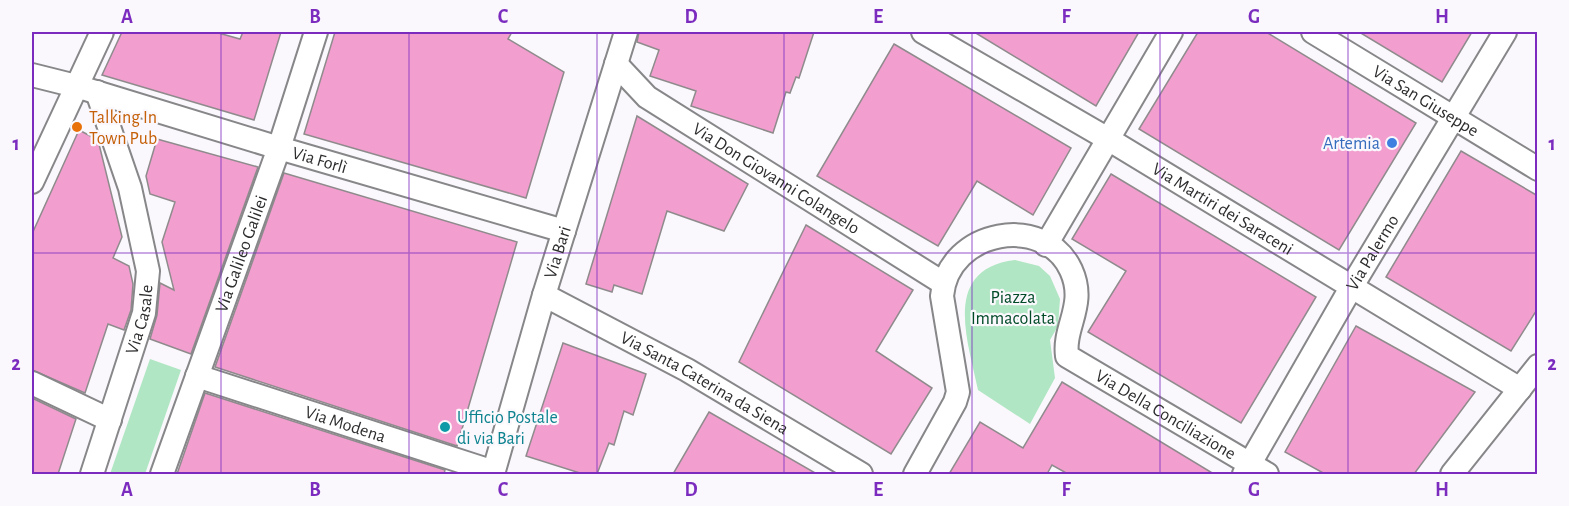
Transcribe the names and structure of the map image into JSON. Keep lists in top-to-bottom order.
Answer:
{
  "streets": {
    "street": [
      "Via San Giuseppe",
      "Via Forlì",
      "Via Don Giovanni Colangelo",
      "Via Martiri dei Saraceni",
      "Via Bari",
      "Via Palermo",
      "Via Galileo Galilei",
      "Via Casale",
      "Via Santa Caterina da Siena",
      "Via Della Conciliazione",
      "Via Modena"
    ]
  },
  "crossings": [
    ["Via San Giuseppe", "Via Palermo"],
    ["Via Forlì", "Via Bari"],
    ["Via Forlì", "Via Galileo Galilei"],
    ["Via Forlì", "Via Casale"],
    ["Via Don Giovanni Colangelo", "Via Bari"],
    ["Via Martiri dei Saraceni", "Via Palermo"],
    ["Via Bari", "Via Santa Caterina da Siena"],
    ["Via Bari", "Via Modena"],
    ["Via Palermo", "Via Della Conciliazione"],
    ["Via Galileo Galilei", "Via Modena"]
  ],
  "parks": ["Piazza Immacolata"],
  "places": ["Talking In Town Pub", "Artemia", "Ufficio Postale di via Bari"],
  "grid": {
    "columns": [
      "A",
      "B",
      "C",
      "D",
      "E",
      "F",
      "G",
      "H"
    ],
    "rows": ["1", "2"]
  }
}
